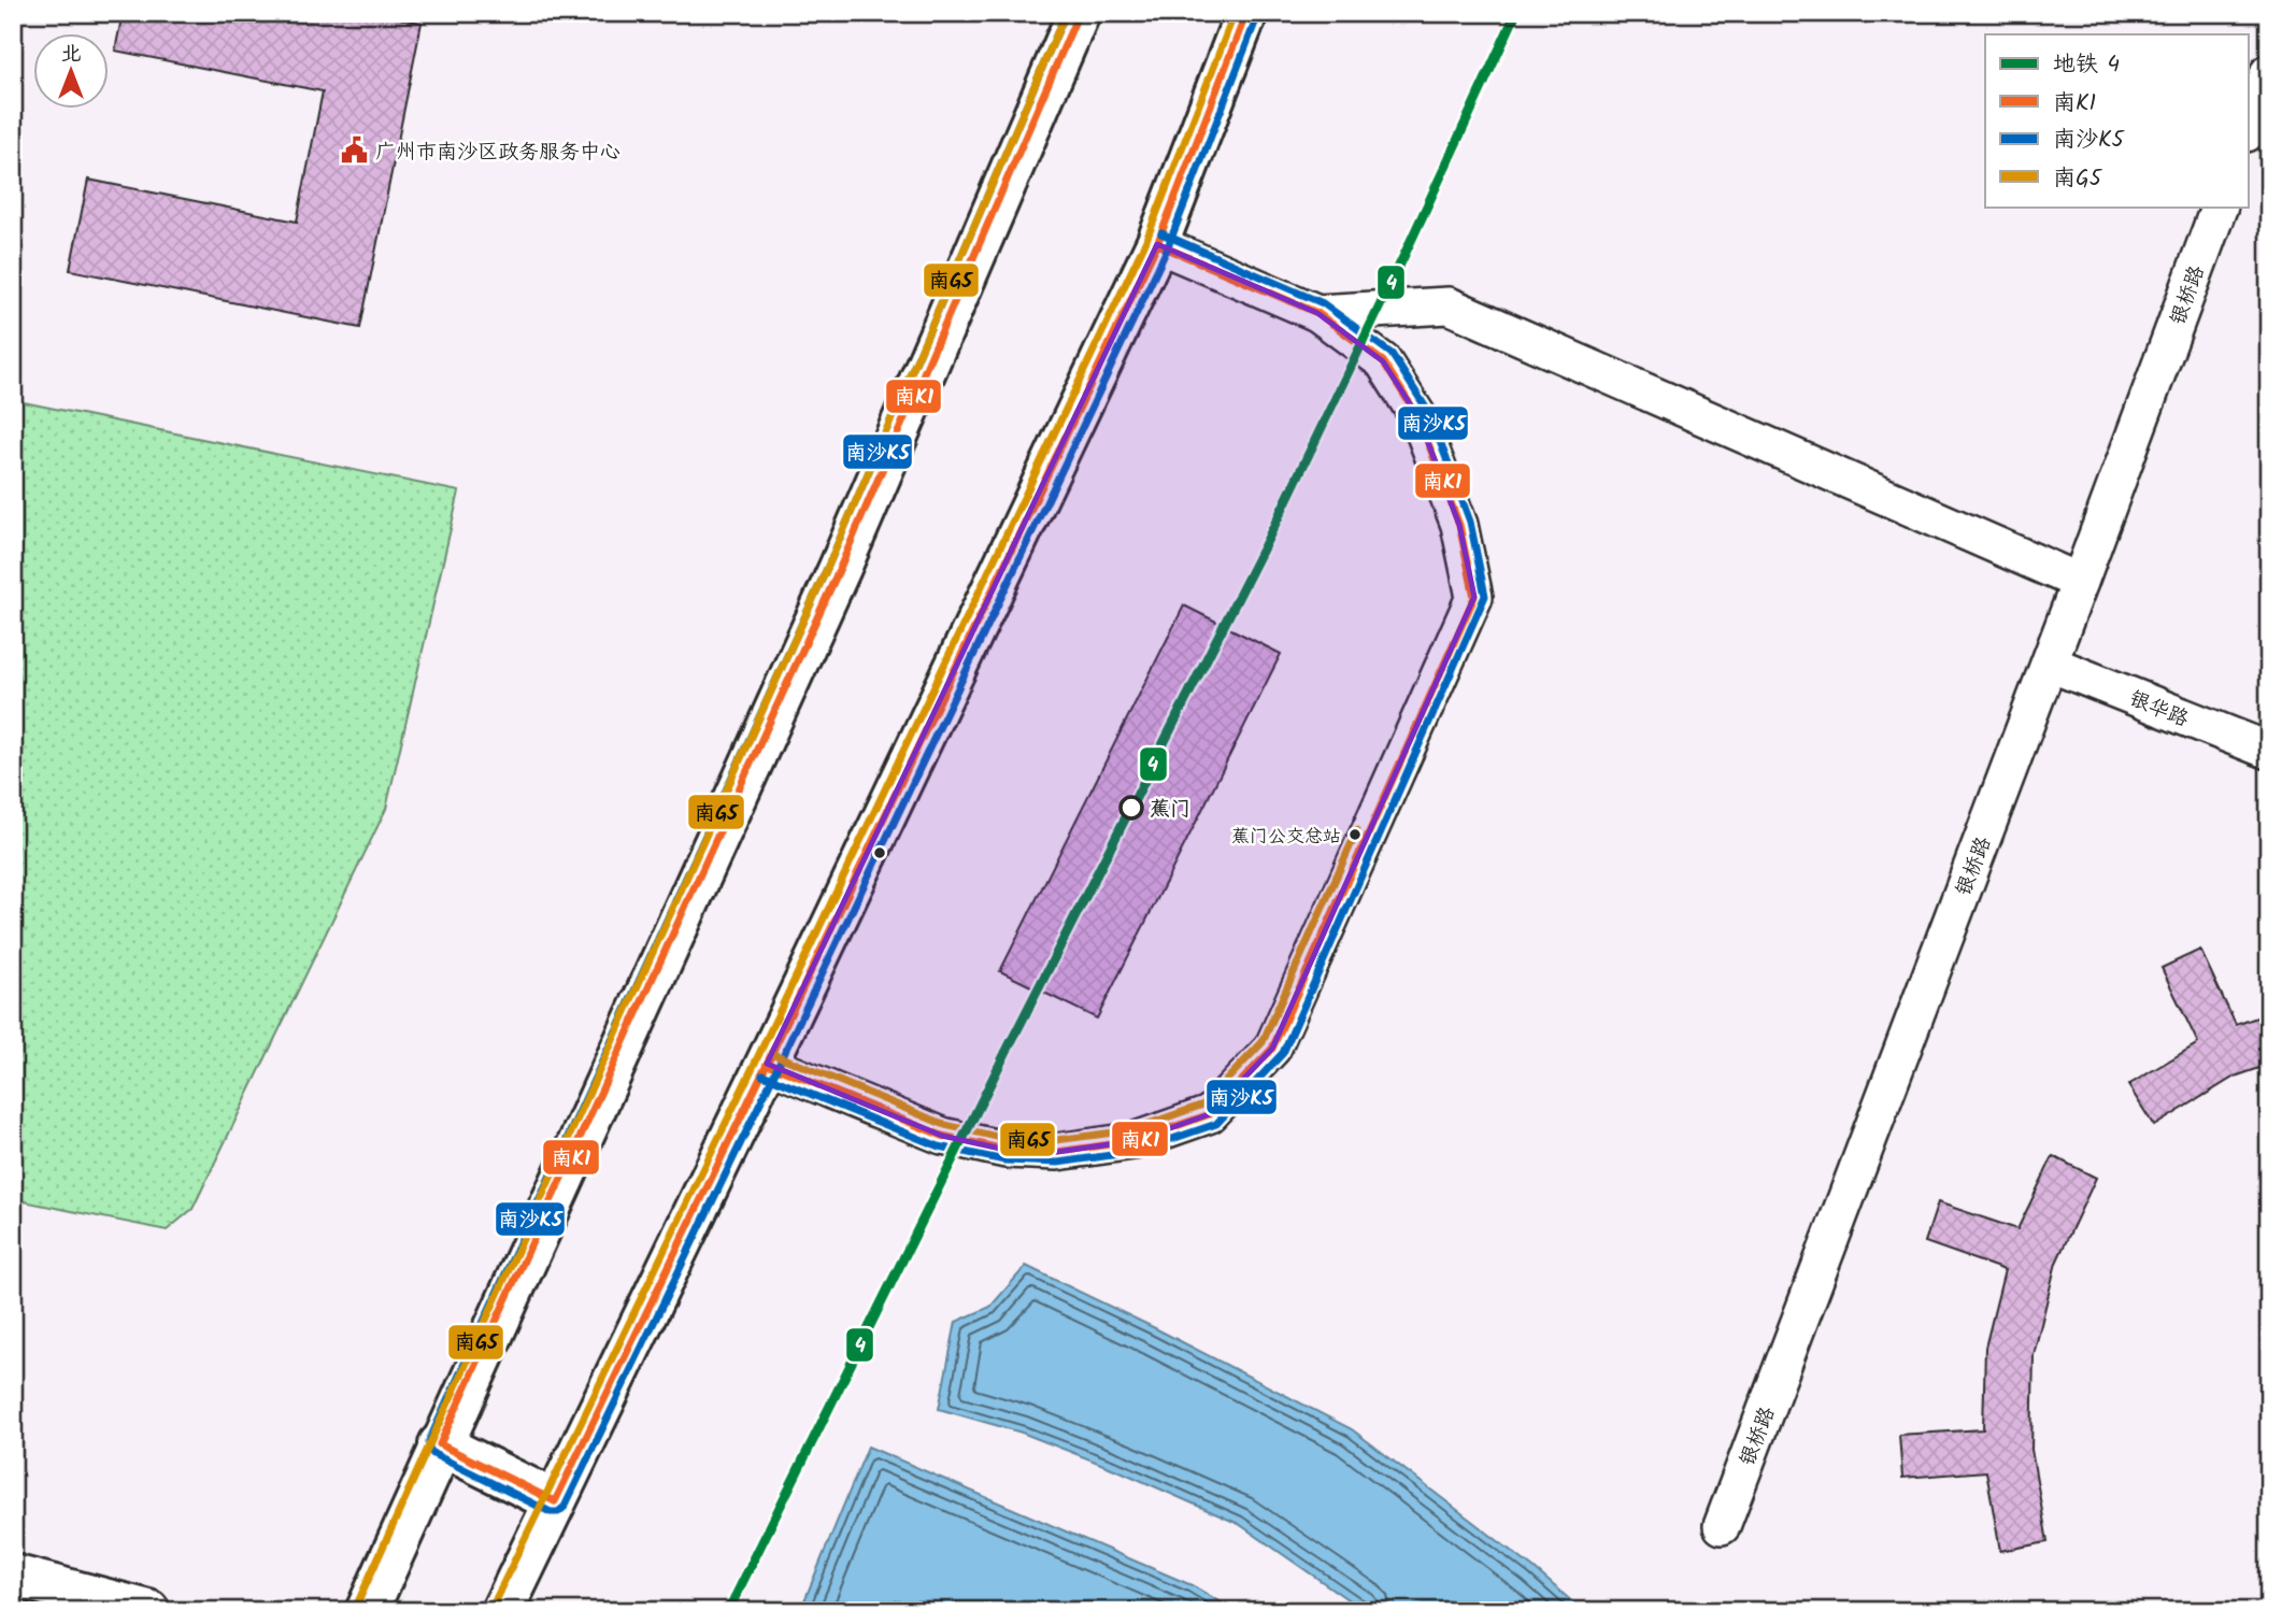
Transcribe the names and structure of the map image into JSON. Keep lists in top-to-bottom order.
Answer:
{
  "streets": {
    "street": ["银桥路", "银华路"]
  },
  "crossings": [
    ["银桥路", "银华路"]
  ],
  "places": {
    "public building": ["广州市南沙区政务服务中心"],
    "other": ["蕉门", "蕉门公交总站"]
  },
  "lines": [
    "metro line 4",
    "transit line 南K1",
    "transit line 南沙K5",
    "transit line 南G5"
  ],
  "legend": [
    "地铁 4",
    "南K1",
    "南沙K5",
    "南G5"
  ],
  "north": "top"
}
